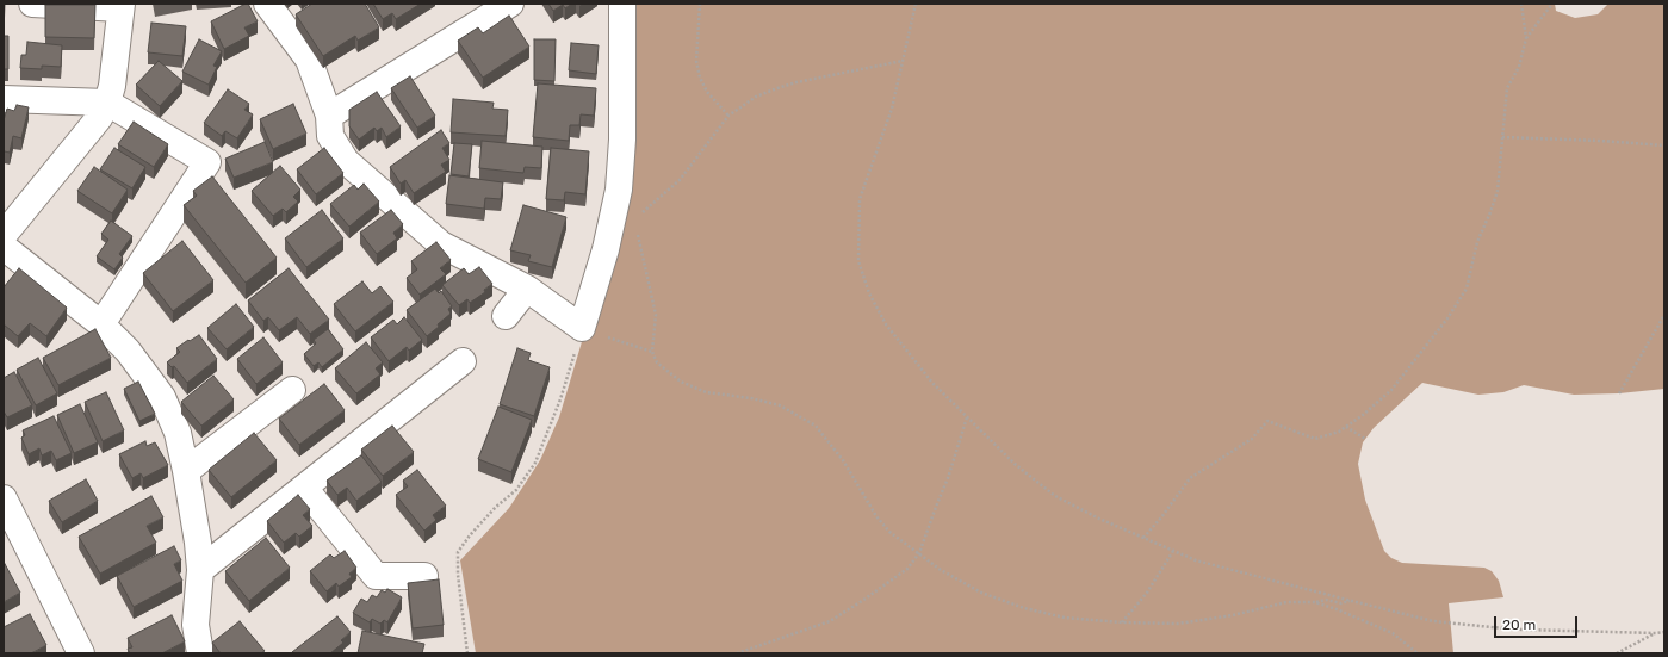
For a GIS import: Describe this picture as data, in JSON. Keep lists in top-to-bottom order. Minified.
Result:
{"scale_bar":"20 m"}
